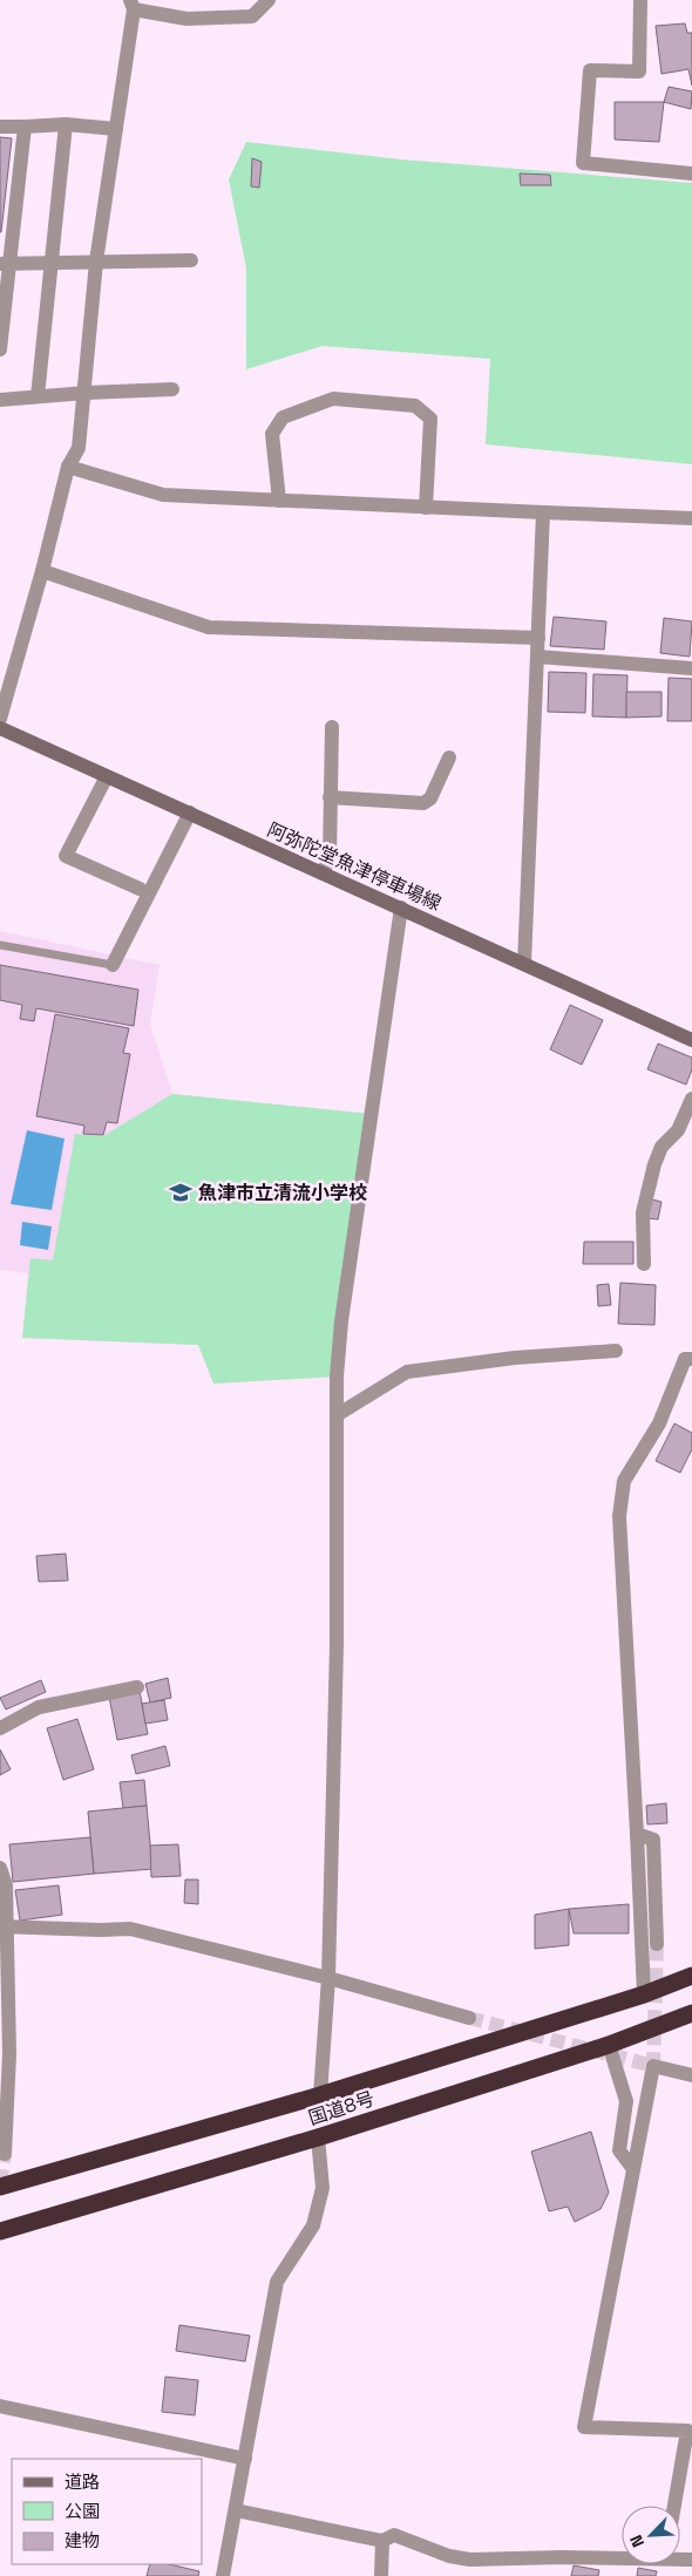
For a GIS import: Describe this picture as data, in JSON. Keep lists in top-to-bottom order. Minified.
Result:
{"streets":{"highway":["国道8号"],"main road":["阿弥陀堂魚津停車場線"]},"places":{"school or university":["魚津市立清流小学校"]},"legend":["道路","公園","建物"],"north":"bottom left"}
